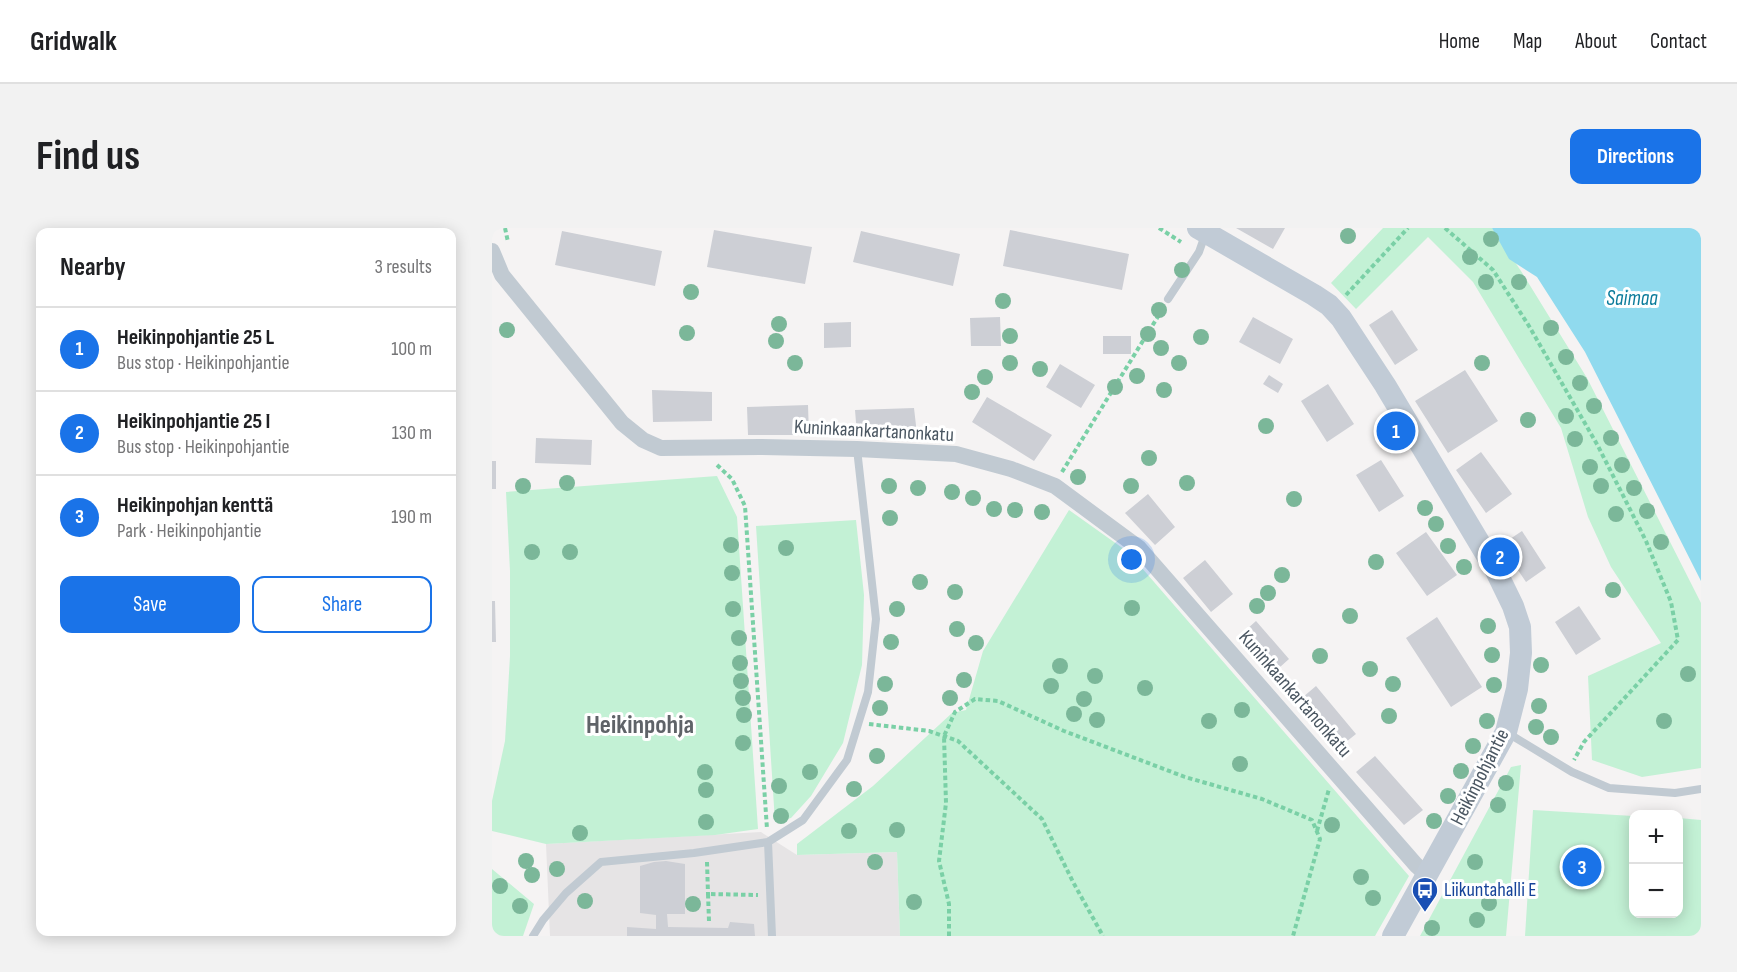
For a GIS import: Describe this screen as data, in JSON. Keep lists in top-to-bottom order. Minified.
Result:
{"streets":{"street":["Kuninkaankartanonkatu","Heikinpohjantie"]},"crossings":[["Kuninkaankartanonkatu","Heikinpohjantie"]],"districts":["Heikinpohja"],"water":["Saimaa"],"places":{"bus stop":["Liikuntahalli E"]},"page":{"header":"Gridwalk","nav":["Home","Map","About","Contact"],"buttons":["Directions",["Save","Share"]],"title":"Find us","heading":["Nearby","3 results"],"list":[{"mark":"1","name":"Heikinpohjantie 25 L","note":"Bus stop · Heikinpohjantie","value":"100 m"},{"mark":"2","name":"Heikinpohjantie 25 I","note":"Bus stop · Heikinpohjantie","value":"130 m"},{"mark":"3","name":"Heikinpohjan kenttä","note":"Park · Heikinpohjantie","value":"190 m"}],"pins":["1","2","3"],"map_buttons":["+","−"]}}
